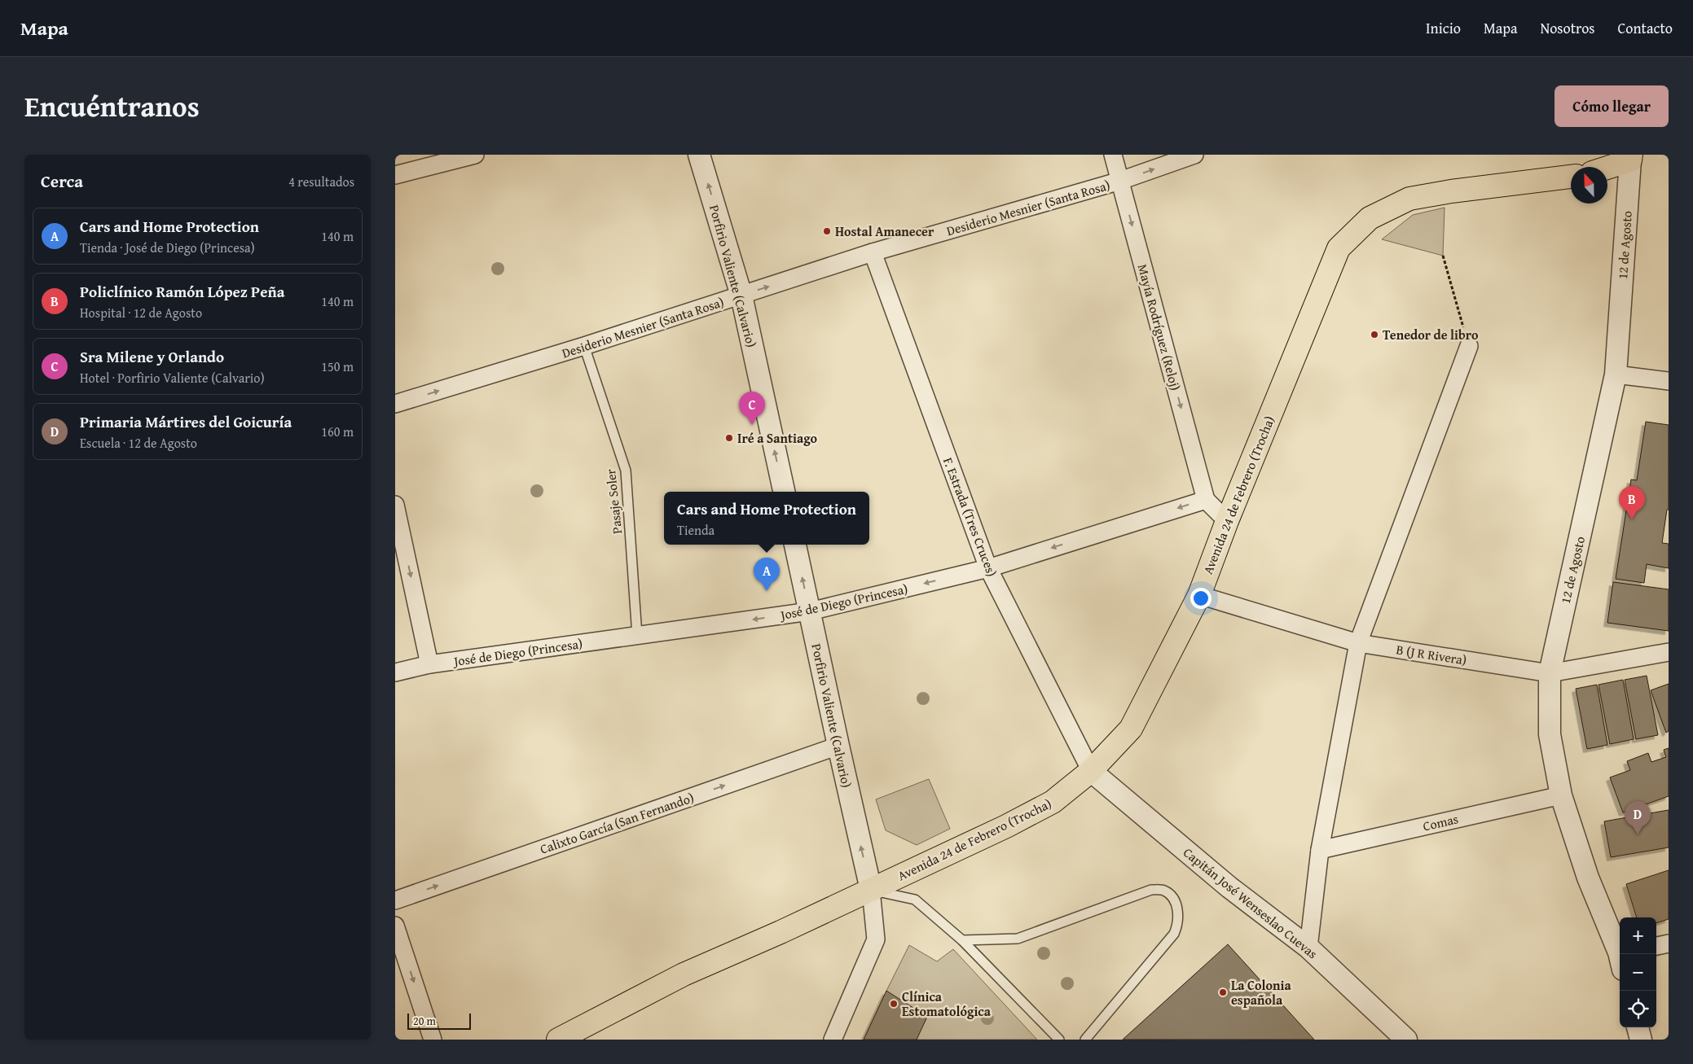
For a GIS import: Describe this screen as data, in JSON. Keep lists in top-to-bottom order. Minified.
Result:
{"streets":{"main road":["Avenida 24 de Febrero (Trocha)"],"street":["Desiderio Mesnier (Santa Rosa)","12 de Agosto","Porfirio Valiente (Calvario)","Mayía Rodríguez (Reloj)","F. Estrada (Tres Cruces)","José de Diego (Princesa)","B (J R Rivera)","Comas","Calixto García (San Fernando)","Capitán José Wenseslao Cuevas"],"lane":["Pasaje Soler"]},"crossings":[["Desiderio Mesnier (Santa Rosa)","Porfirio Valiente (Calvario)"],["Desiderio Mesnier (Santa Rosa)","Mayía Rodríguez (Reloj)"],["Desiderio Mesnier (Santa Rosa)","Pasaje Soler"],["Desiderio Mesnier (Santa Rosa)","F. Estrada (Tres Cruces)"],["12 de Agosto","B (J R Rivera)"],["12 de Agosto","Comas"],["Porfirio Valiente (Calvario)","Avenida 24 de Febrero (Trocha)"],["Porfirio Valiente (Calvario)","José de Diego (Princesa)"],["Porfirio Valiente (Calvario)","Calixto García (San Fernando)"],["Mayía Rodríguez (Reloj)","José de Diego (Princesa)"],["Avenida 24 de Febrero (Trocha)","F. Estrada (Tres Cruces)"],["Avenida 24 de Febrero (Trocha)","B (J R Rivera)"],["Avenida 24 de Febrero (Trocha)","Capitán José Wenseslao Cuevas"],["Pasaje Soler","José de Diego (Princesa)"],["F. Estrada (Tres Cruces)","José de Diego (Princesa)"],["F. Estrada (Tres Cruces)","Capitán José Wenseslao Cuevas"]],"one_way":["Desiderio Mesnier (Santa Rosa)","Porfirio Valiente (Calvario)","Mayía Rodríguez (Reloj)","José de Diego (Princesa)","Calixto García (San Fernando)"],"places":["Hostal Amanecer","Tenedor de libro","Iré a Santiago","La Colonia española","Clínica Estomatológica"],"scale_bar":"20 m","north":"top","page":{"header":"Mapa","nav":["Inicio","Mapa","Nosotros","Contacto"],"title":"Encuéntranos","buttons":"Cómo llegar","heading":["Cerca","4 resultados"],"list":[{"mark":"A","name":"Cars and Home Protection","note":"Tienda · José de Diego (Princesa)","value":"140 m"},{"mark":"B","name":"Policlínico Ramón López Peña","note":"Hospital · 12 de Agosto","value":"140 m"},{"mark":"C","name":"Sra Milene y Orlando","note":"Hotel · Porfirio Valiente (Calvario)","value":"150 m"},{"mark":"D","name":"Primaria Mártires del Goicuría","note":"Escuela · 12 de Agosto","value":"160 m"}],"pins":["C","B","A","D"],"popup":["Cars and Home Protection","Tienda"],"map_buttons":["+","−"],"scale":"20 m"}}
